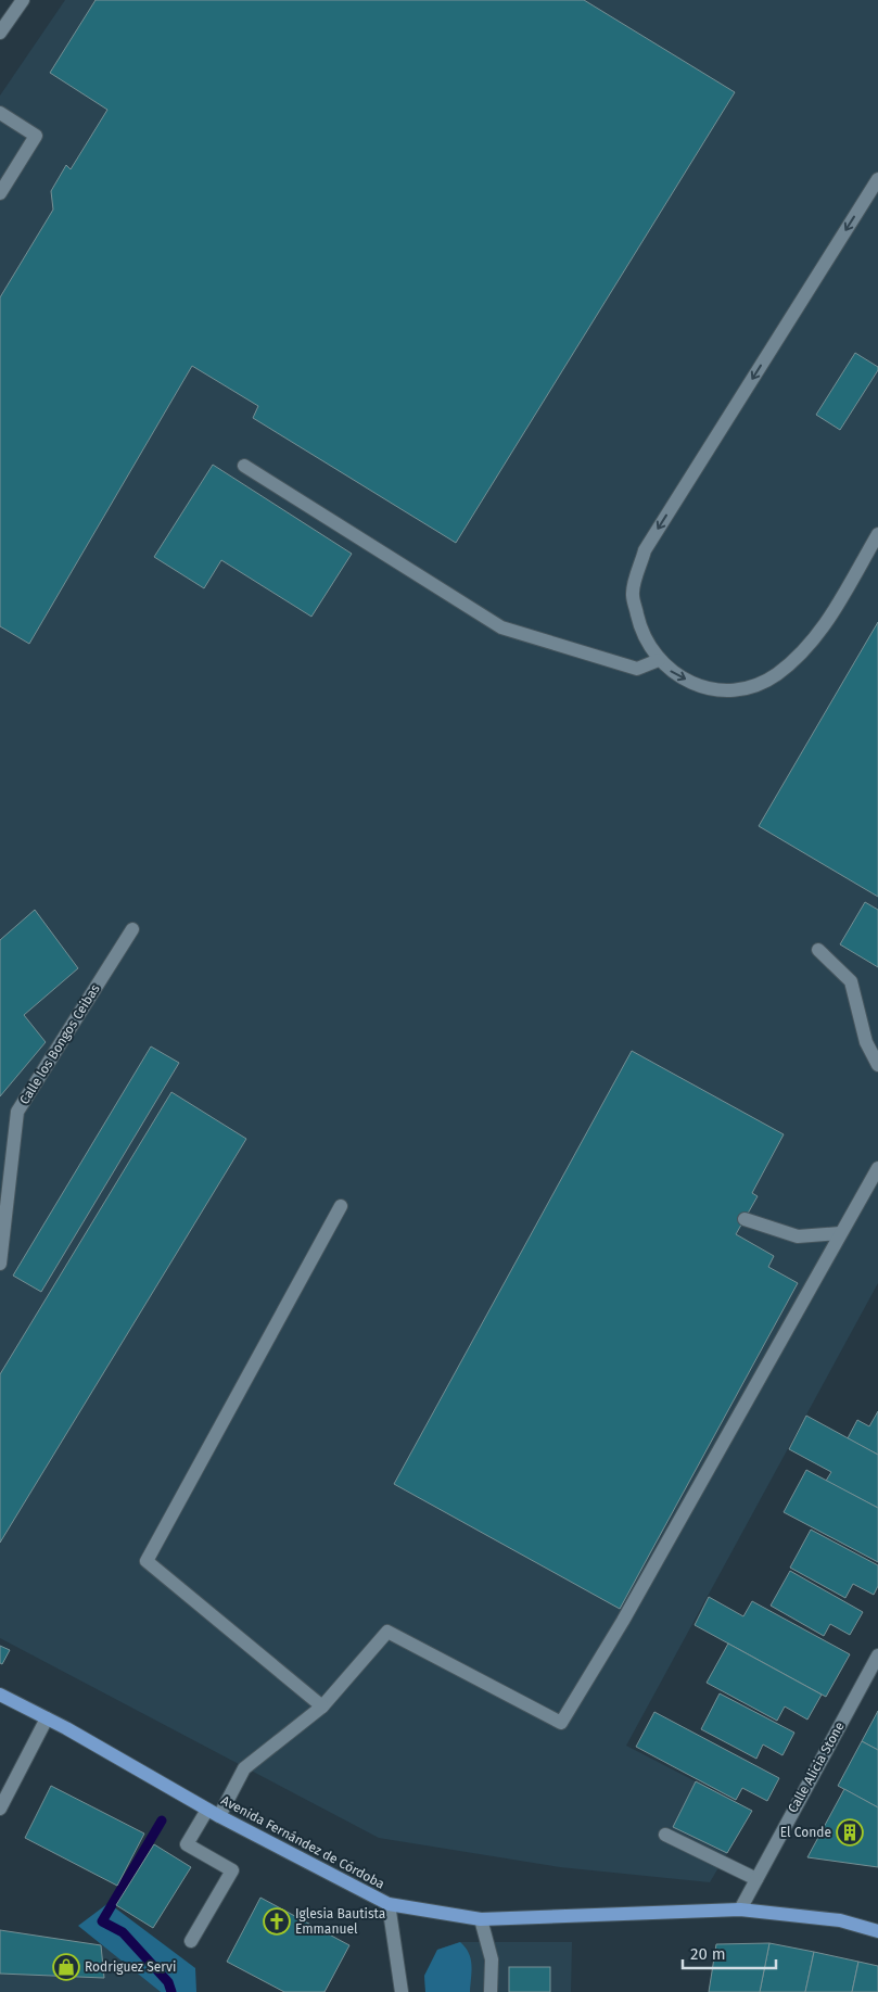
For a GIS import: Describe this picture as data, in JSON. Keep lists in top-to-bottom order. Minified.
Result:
{"streets":{"main road":["Avenida Fernández de Córdoba"],"street":["Calle los Bongos Ceibas","Calle Alicia Stone"]},"crossings":[["Calle Alicia Stone","Avenida Fernández de Córdoba"]],"places":{"building":["El Conde"],"church":["Iglesia Bautista Emmanuel"],"shop":["Rodriguez Servi"]},"scale_bar":"20 m"}
